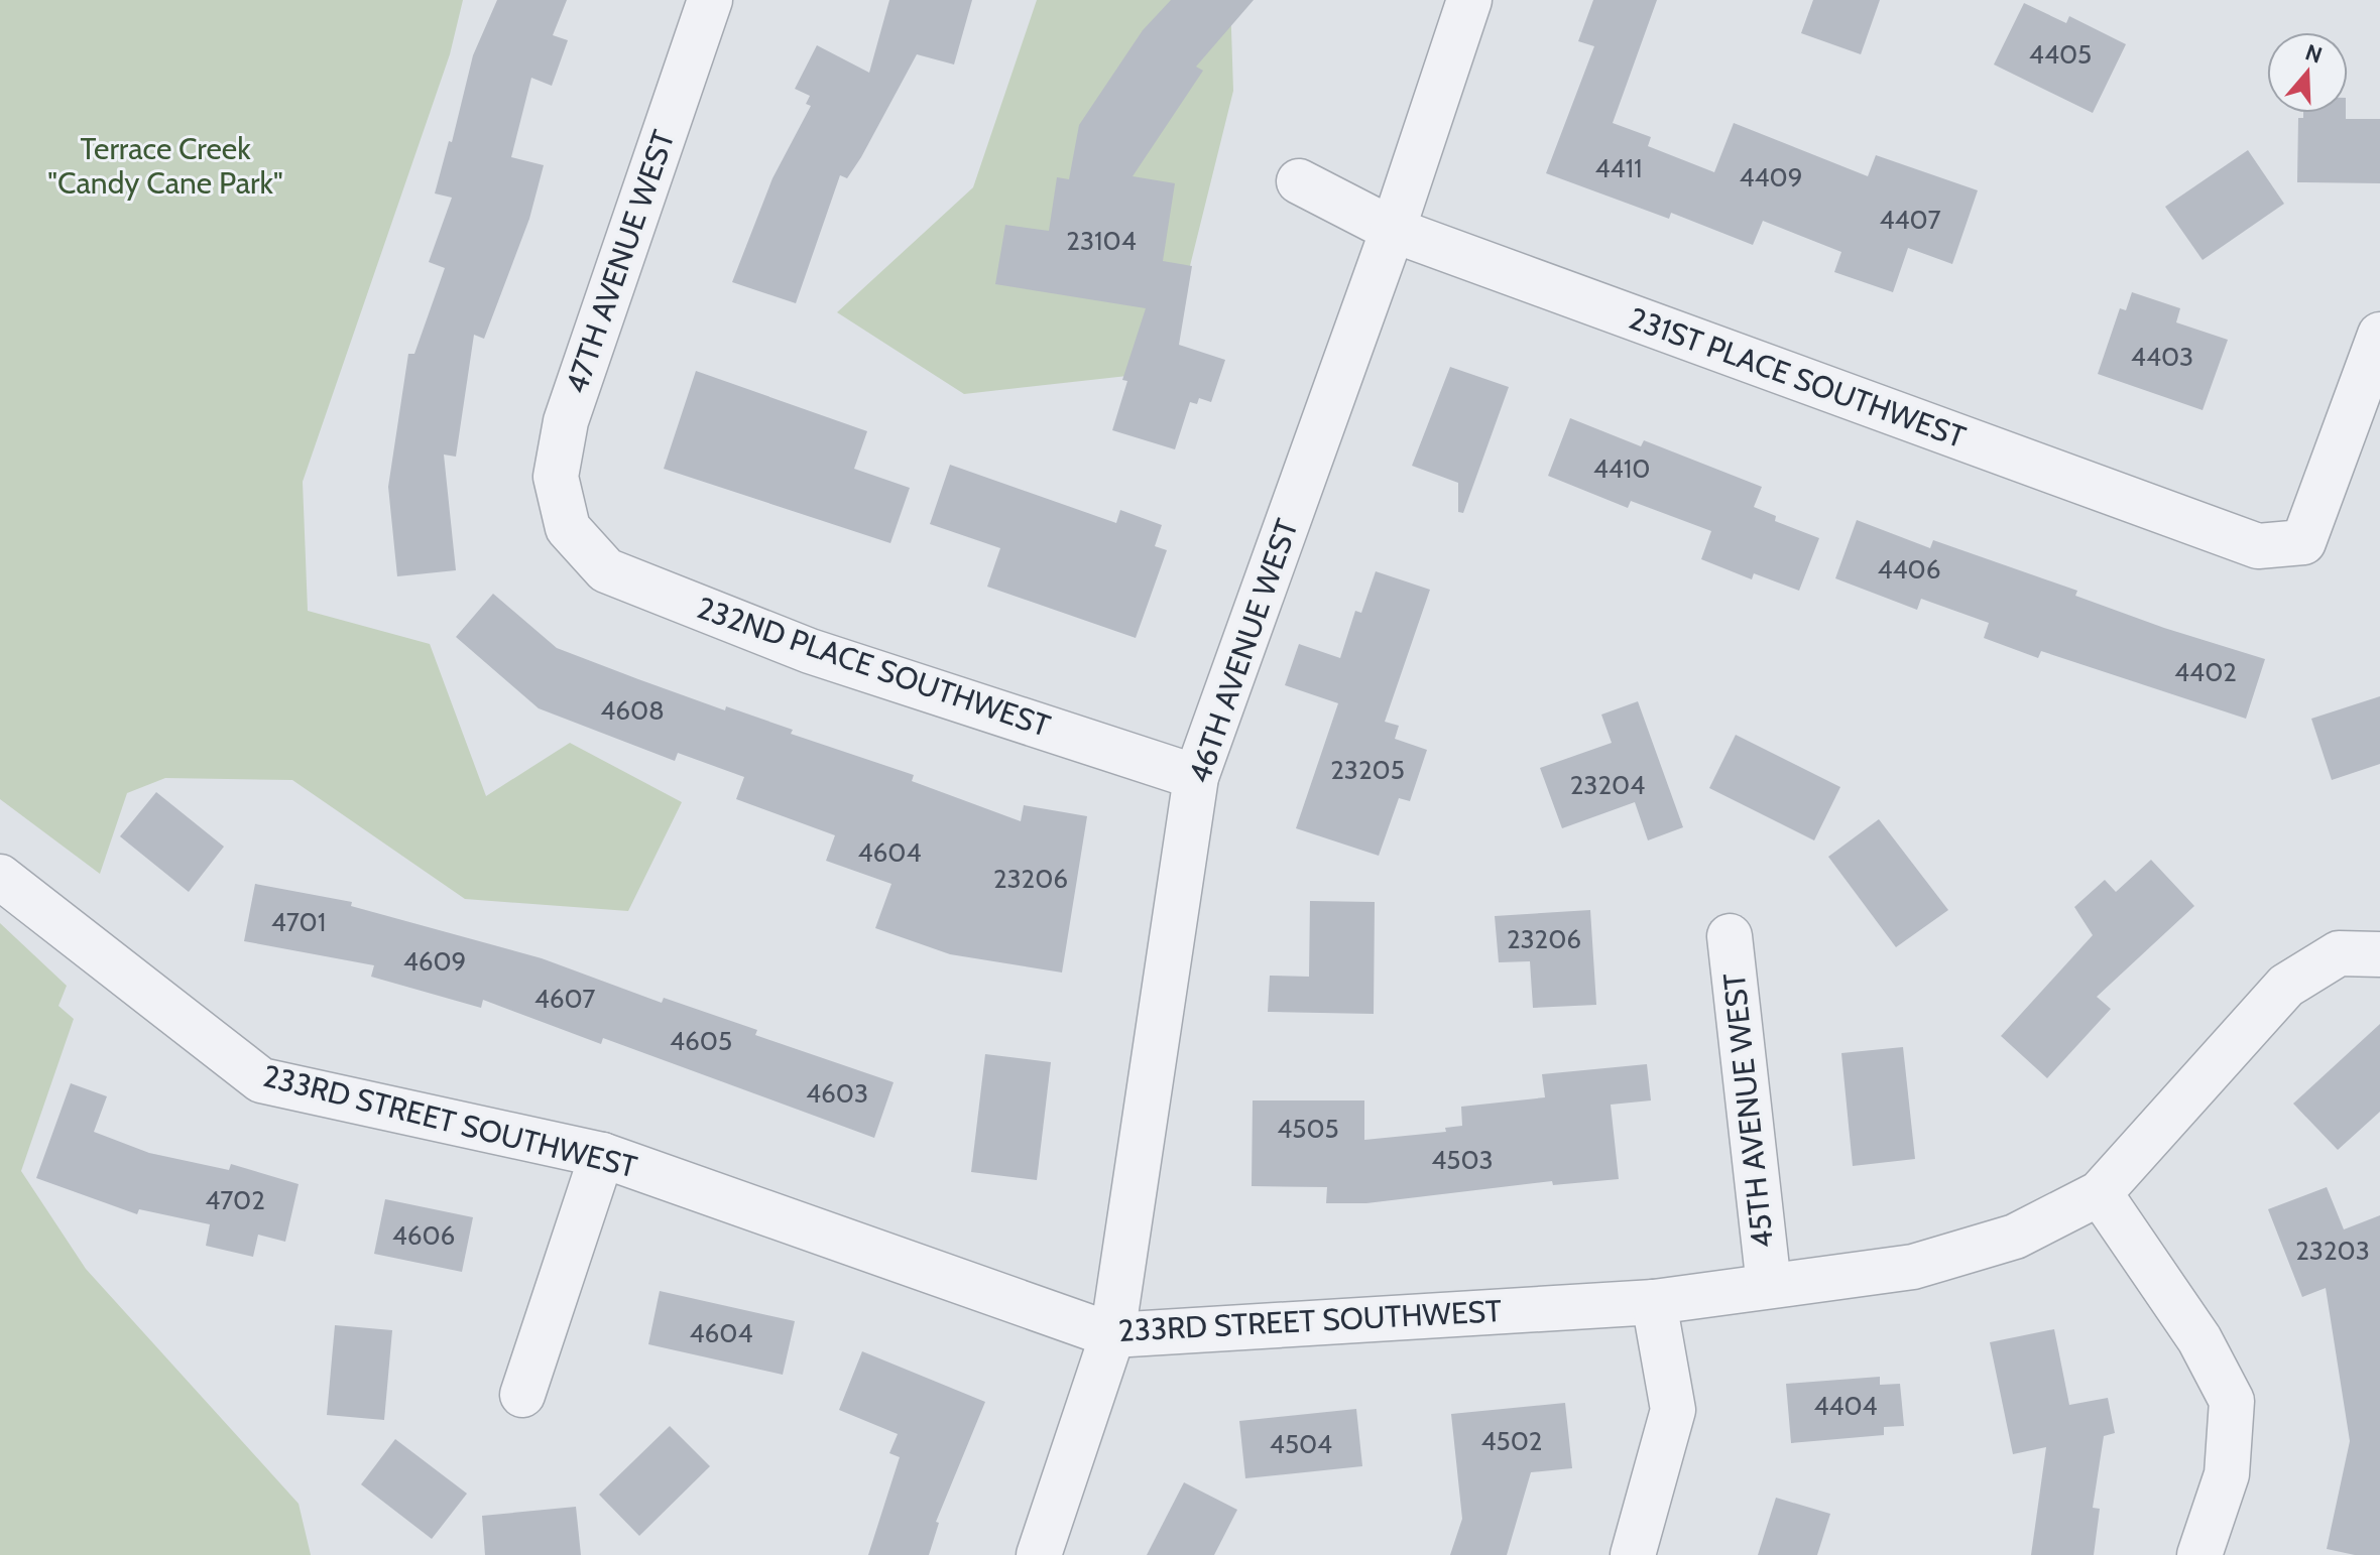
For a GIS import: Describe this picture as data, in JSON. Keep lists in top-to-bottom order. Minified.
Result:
{"streets":{"street":["47TH AVENUE WEST","231ST PLACE SOUTHWEST","46TH AVENUE WEST","232ND PLACE SOUTHWEST","45TH AVENUE WEST","233RD STREET SOUTHWEST"]},"crossings":[["47TH AVENUE WEST","232ND PLACE SOUTHWEST"],["231ST PLACE SOUTHWEST","46TH AVENUE WEST"],["46TH AVENUE WEST","232ND PLACE SOUTHWEST"],["46TH AVENUE WEST","233RD STREET SOUTHWEST"],["45TH AVENUE WEST","233RD STREET SOUTHWEST"]],"parks":["Terrace Creek \"Candy Cane Park\""],"house_numbers":["4405","4411","4409","4407","23104","4403","4410","4406","4402","4608","23205","23204","4604","23206","4701","23206","4609","4607","4605","4603","4505","4503","4702","4606","23203","4604","4404","4502","4504"],"north":"top"}
